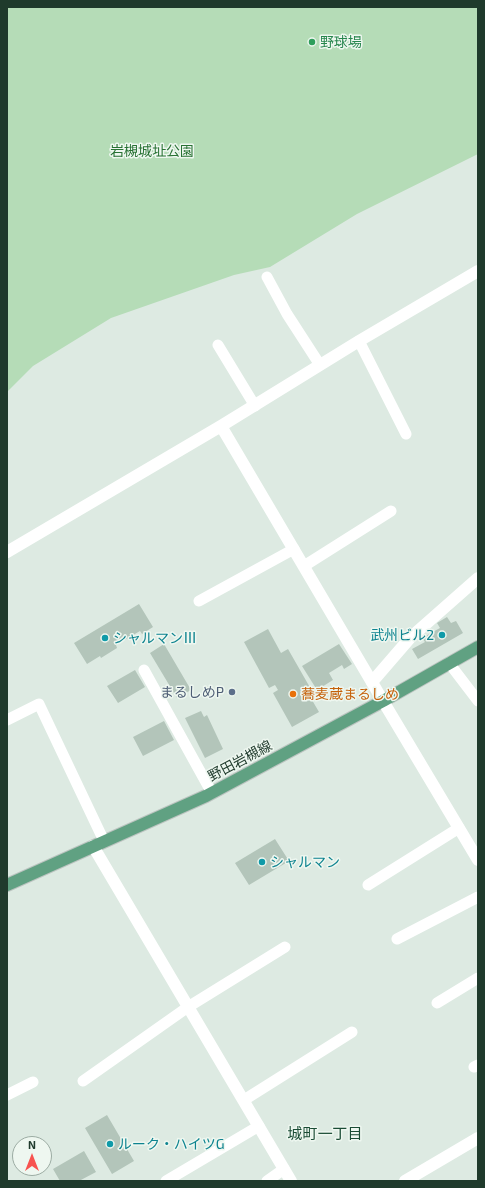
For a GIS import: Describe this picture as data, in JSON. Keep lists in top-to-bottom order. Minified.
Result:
{"streets":{"main road":["野田岩槻線"]},"districts":["城町一丁目"],"parks":["岩槻城址公園"],"places":["野球場","武州ビル2","シャルマンⅢ","まるしめP","蕎麦蔵まるしめ","シャルマン","ルーク・ハイツG"],"north":"top"}
